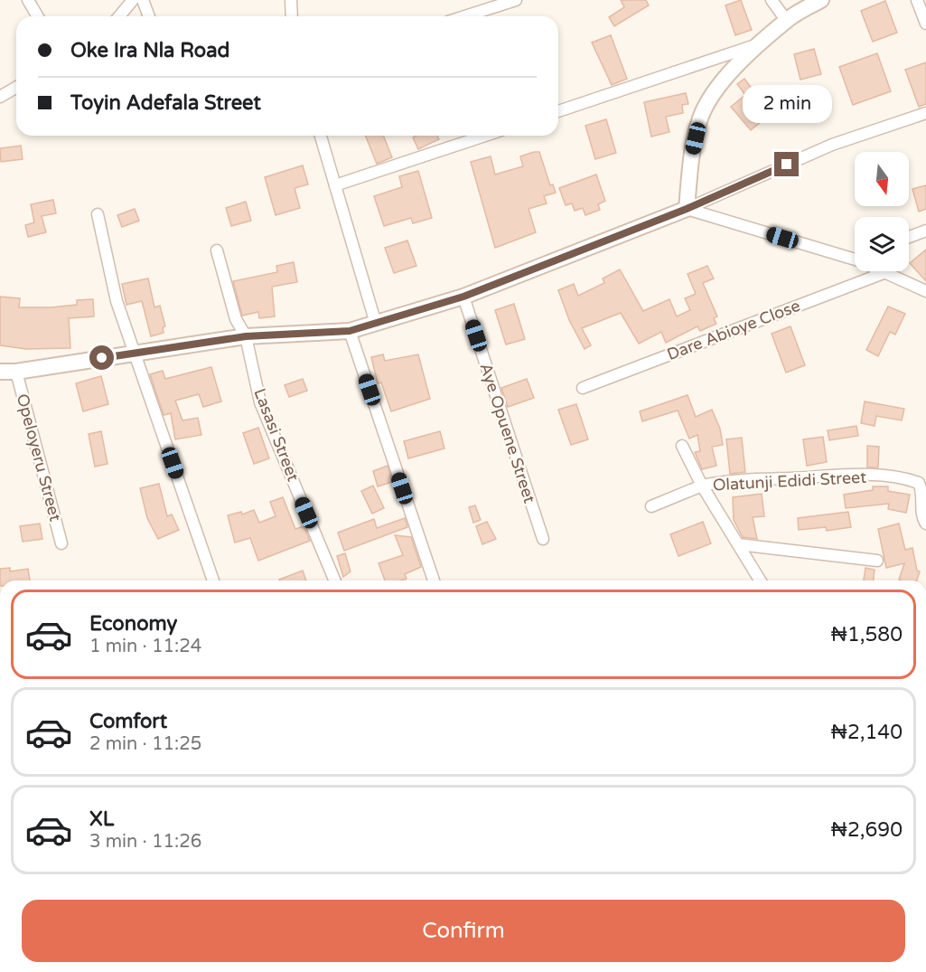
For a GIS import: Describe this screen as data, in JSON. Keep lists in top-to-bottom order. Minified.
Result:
{"streets":{"street":["Dare Abioye Close","Aye Opuene Street","Lasasi Street","Opeloyeru Street","Olatunji Edidi Street"]},"north":"bottom","page":{"banner":["Oke Ira Nla Road","Toyin Adefala Street"],"bubble":"2 min","list":[{"name":"Economy","note":"1 min · 11:24","value":"₦1,580"},{"name":"Comfort","note":"2 min · 11:25","value":"₦2,140"},{"name":"XL","note":"3 min · 11:26","value":"₦2,690"}],"buttons":"Confirm"}}
